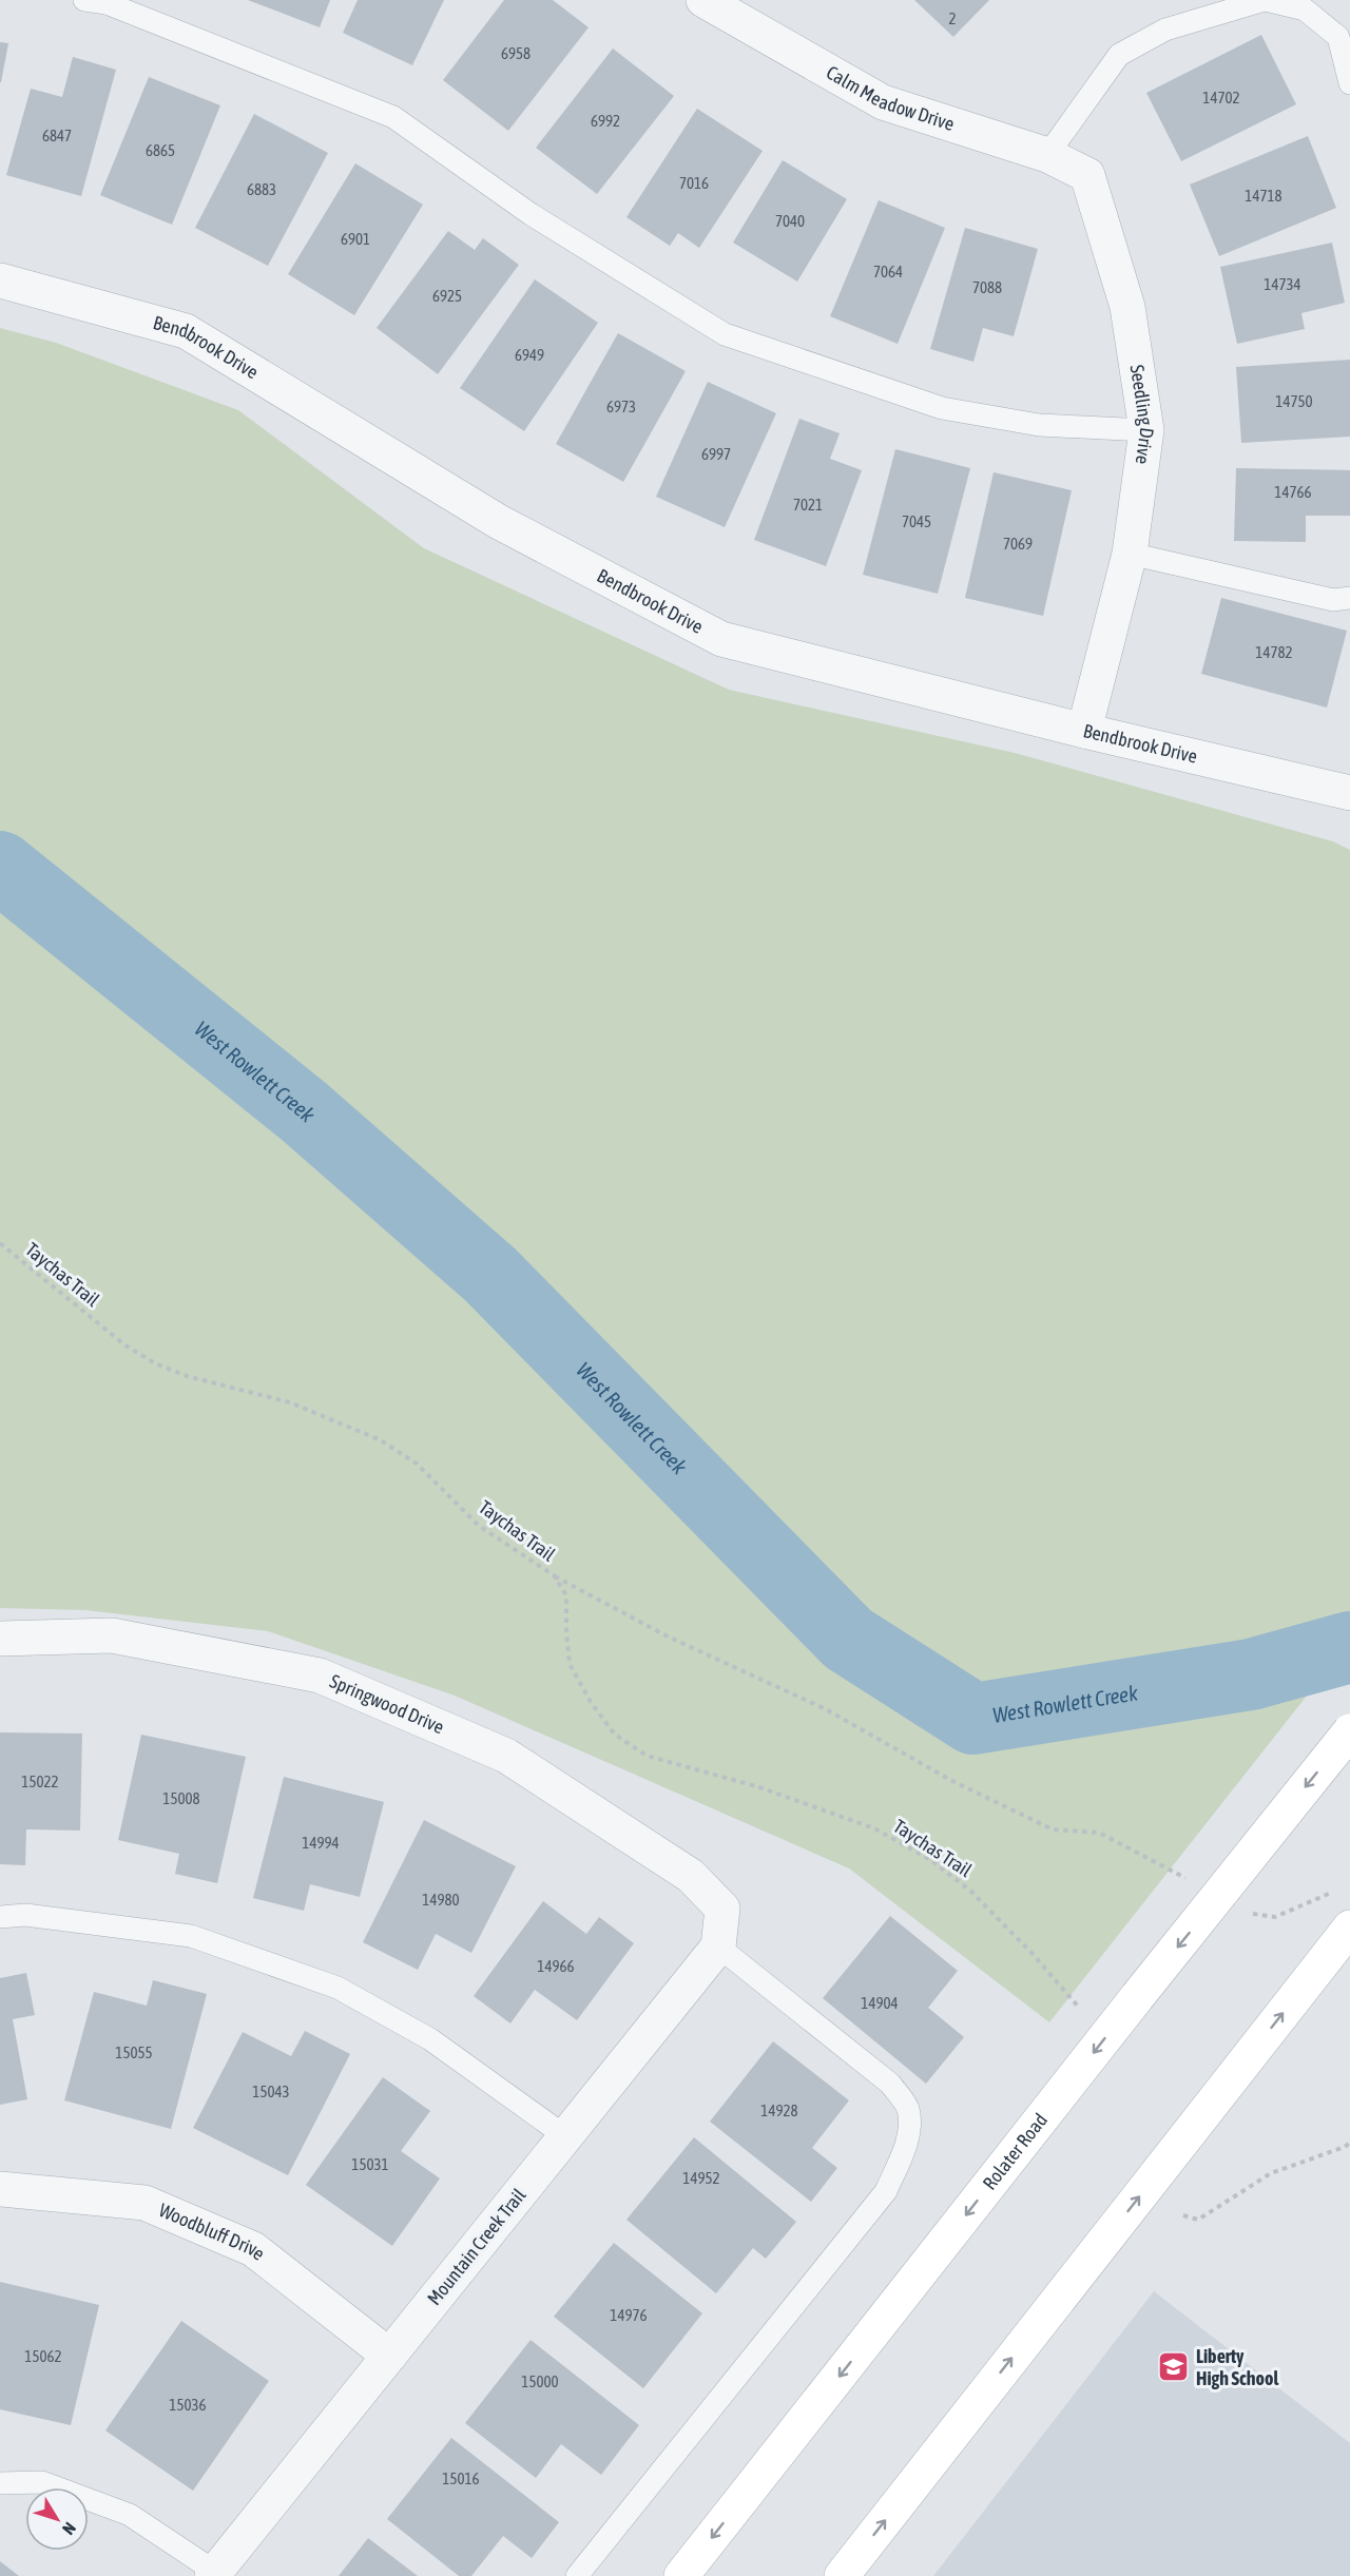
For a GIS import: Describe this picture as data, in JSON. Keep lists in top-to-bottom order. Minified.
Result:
{"streets":{"main road":["Rolater Road"],"street":["Calm Meadow Drive","Bendbrook Drive","Seedling Drive","Springwood Drive","Woodbluff Drive","Mountain Creek Trail"],"path":["Taychas Trail"]},"crossings":[["Calm Meadow Drive","Seedling Drive"],["Bendbrook Drive","Seedling Drive"],["Springwood Drive","Mountain Creek Trail"],["Woodbluff Drive","Mountain Creek Trail"]],"water":["West Rowlett Creek"],"places":{"school or university":["Liberty High School"]},"house_numbers":["2","6958","14702","6992","6847","6865","7016","6883","14718","7040","6901","7064","14734","7088","6925","6949","14750","6973","6997","14766","7021","7045","7069","14782","15022","15008","14994","14980","14966","14904","15055","15043","14928","15031","14952","14976","15062","15000","15036","15016"],"north":"bottom right"}
